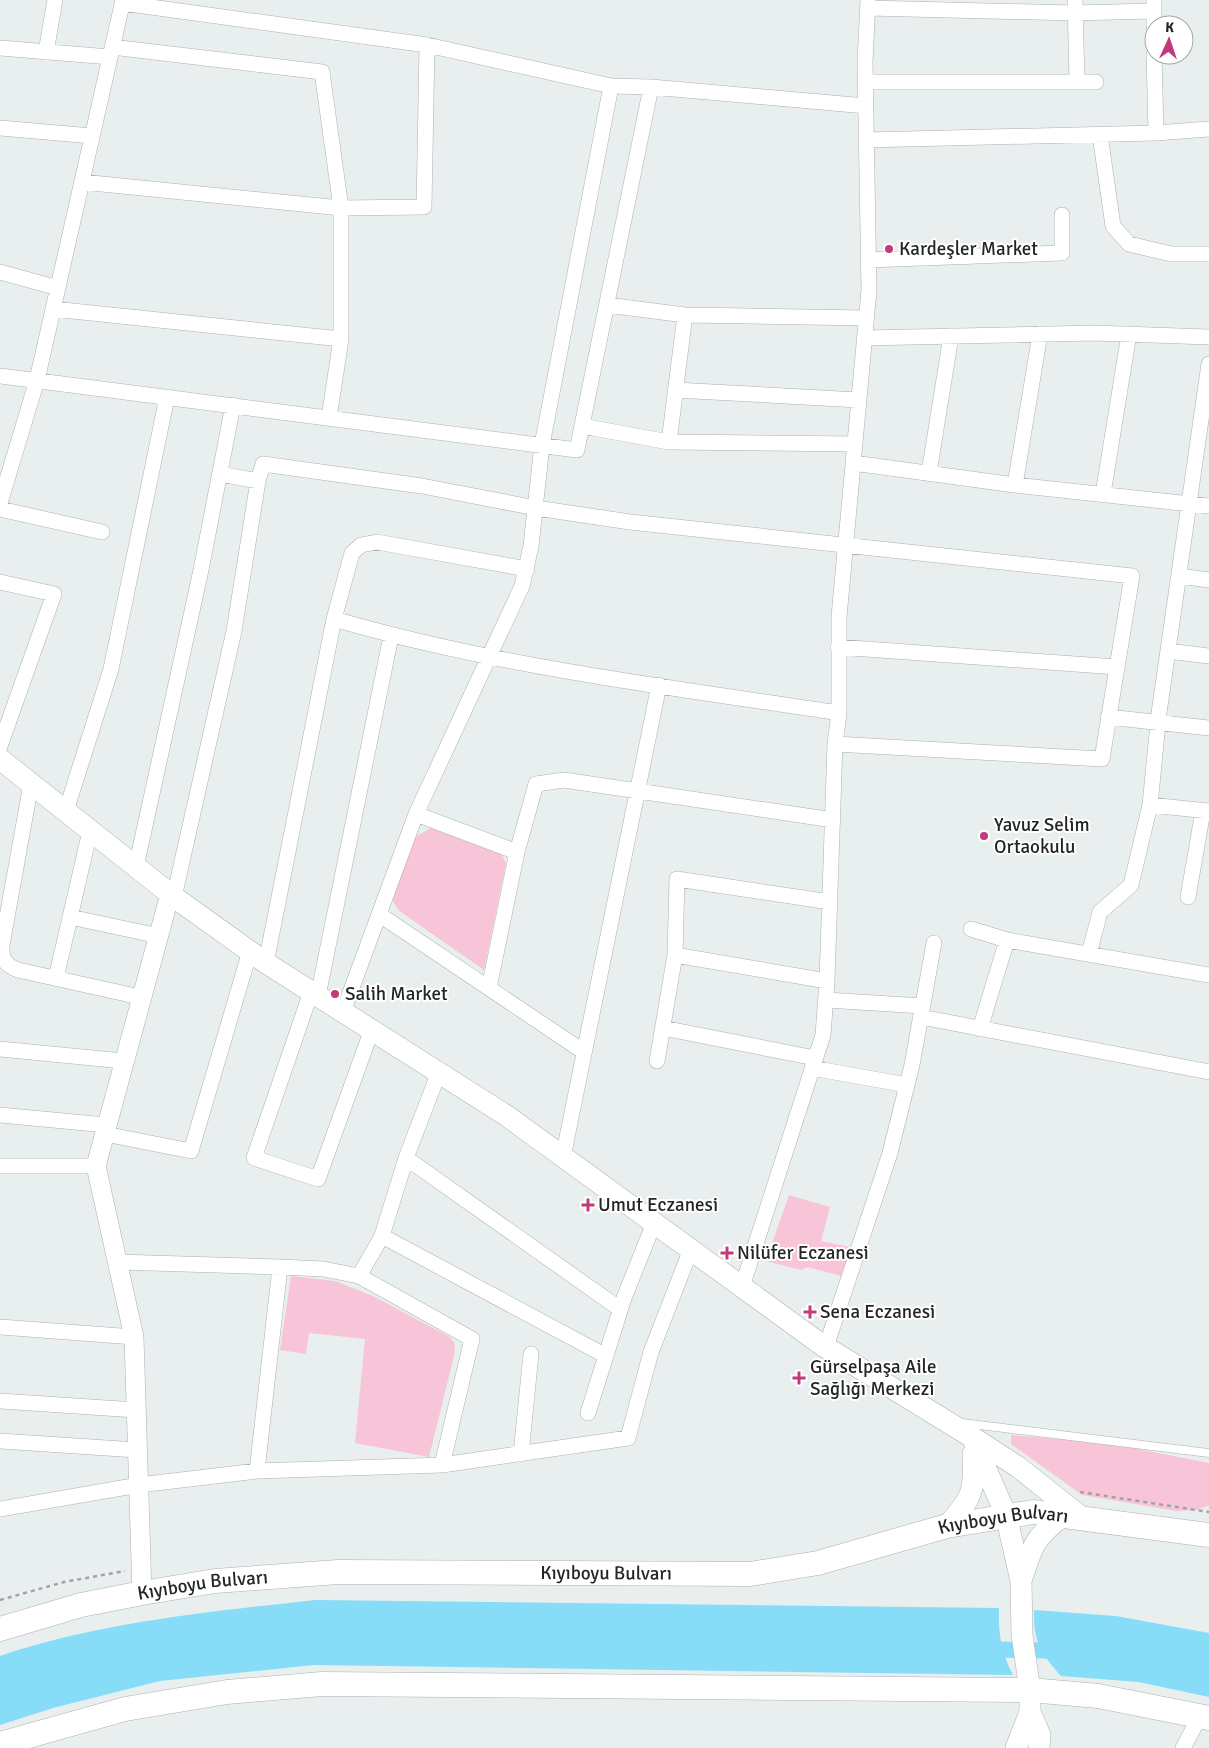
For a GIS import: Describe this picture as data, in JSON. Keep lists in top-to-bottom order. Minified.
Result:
{"streets":{"main road":["Kıyıboyu Bulvarı"]},"places":{"other":["Kardeşler Market","Yavuz Selim Ortaokulu","Salih Market"],"health":["Umut Eczanesi","Nilüfer Eczanesi","Sena Eczanesi","Gürselpaşa Aile Sağlığı Merkezi"]},"north":"top"}
